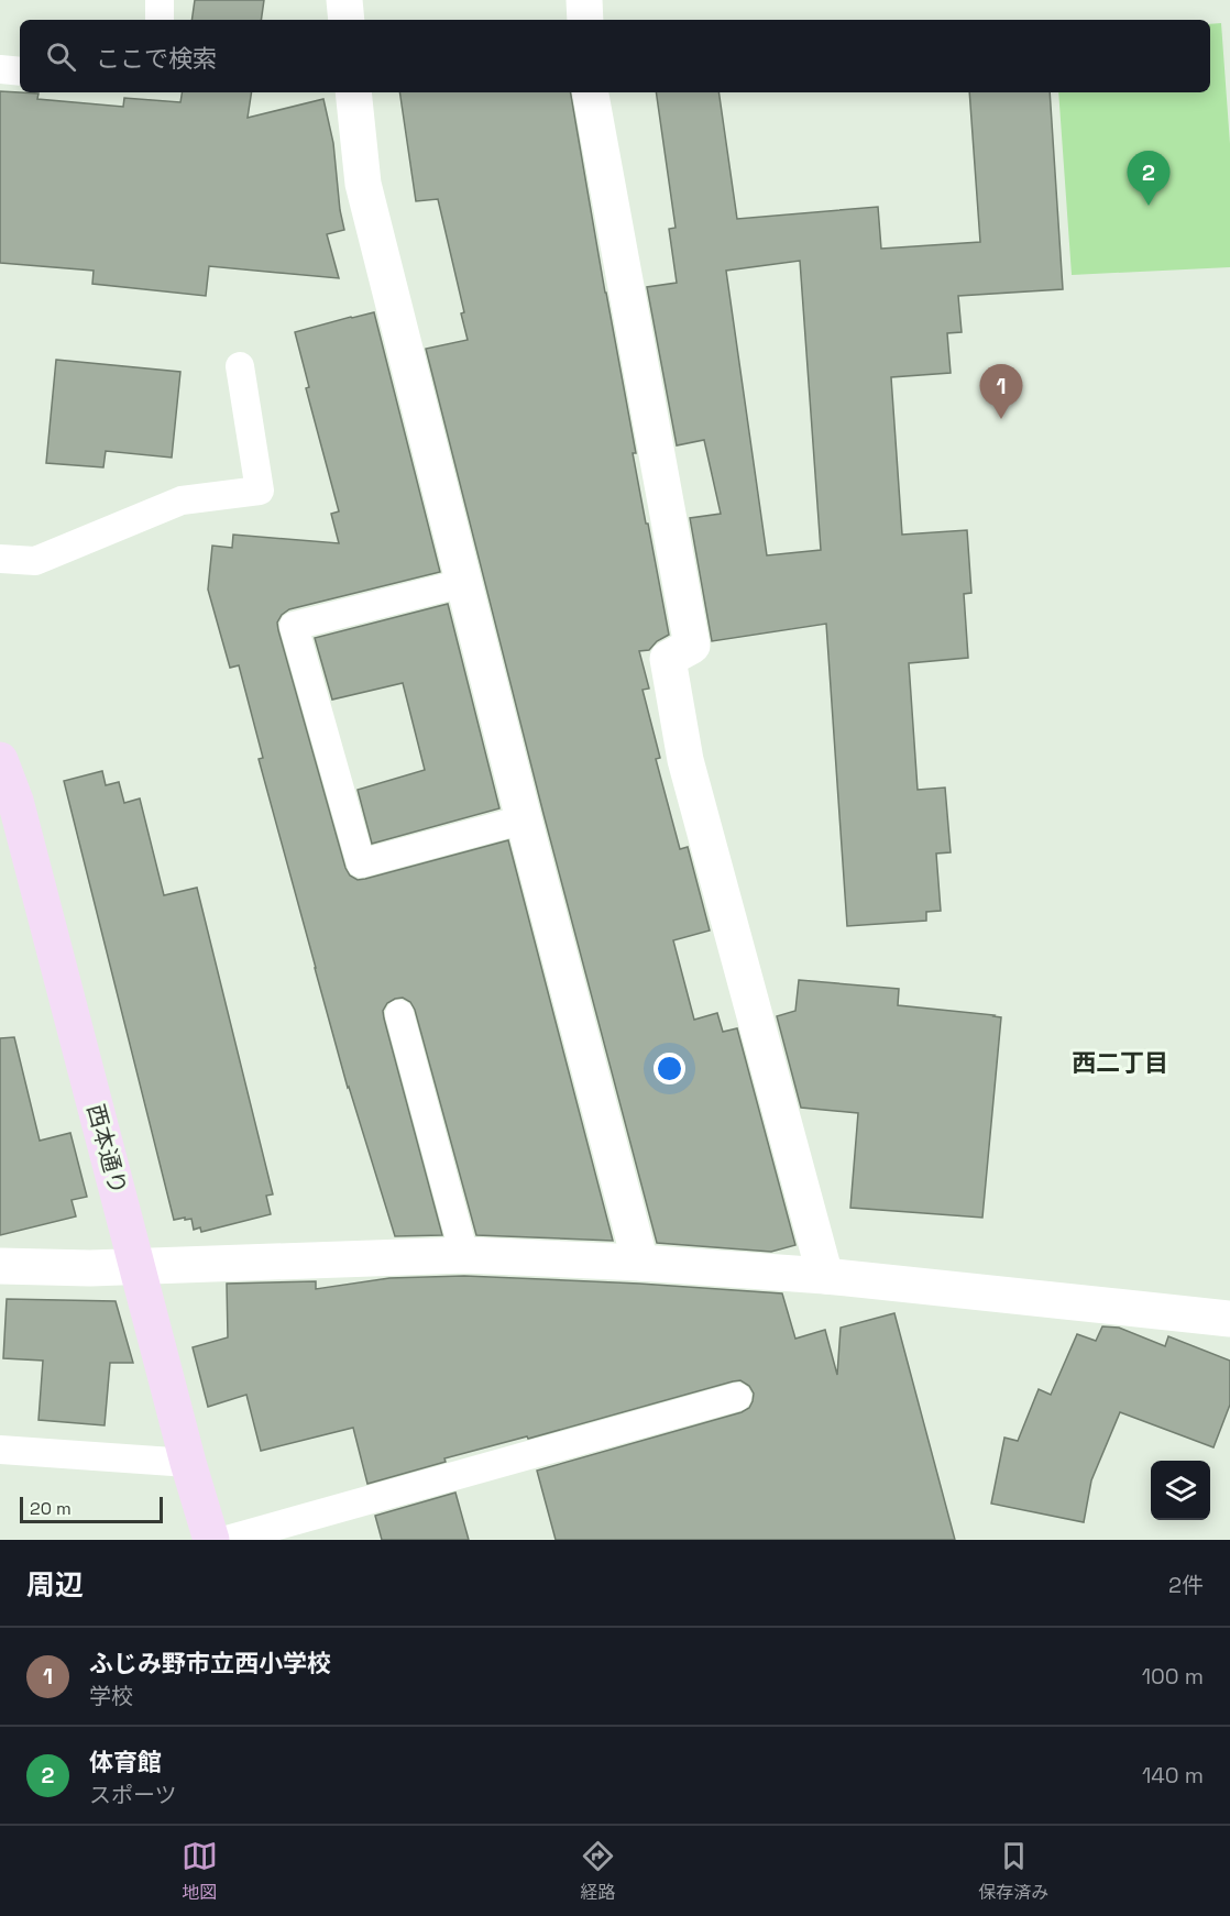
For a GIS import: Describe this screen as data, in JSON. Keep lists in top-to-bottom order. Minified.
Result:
{"streets":{"street":["西本通り"]},"districts":["西二丁目"],"scale_bar":"20 m","page":{"search":"ここで検索","pins":["2","1"],"scale":"20 m","heading":["周辺","2件"],"list":[{"mark":"1","name":"ふじみ野市立西小学校","note":"学校","value":"100 m"},{"mark":"2","name":"体育館","note":"スポーツ","value":"140 m"}],"nav":["地図","経路","保存済み"]}}
